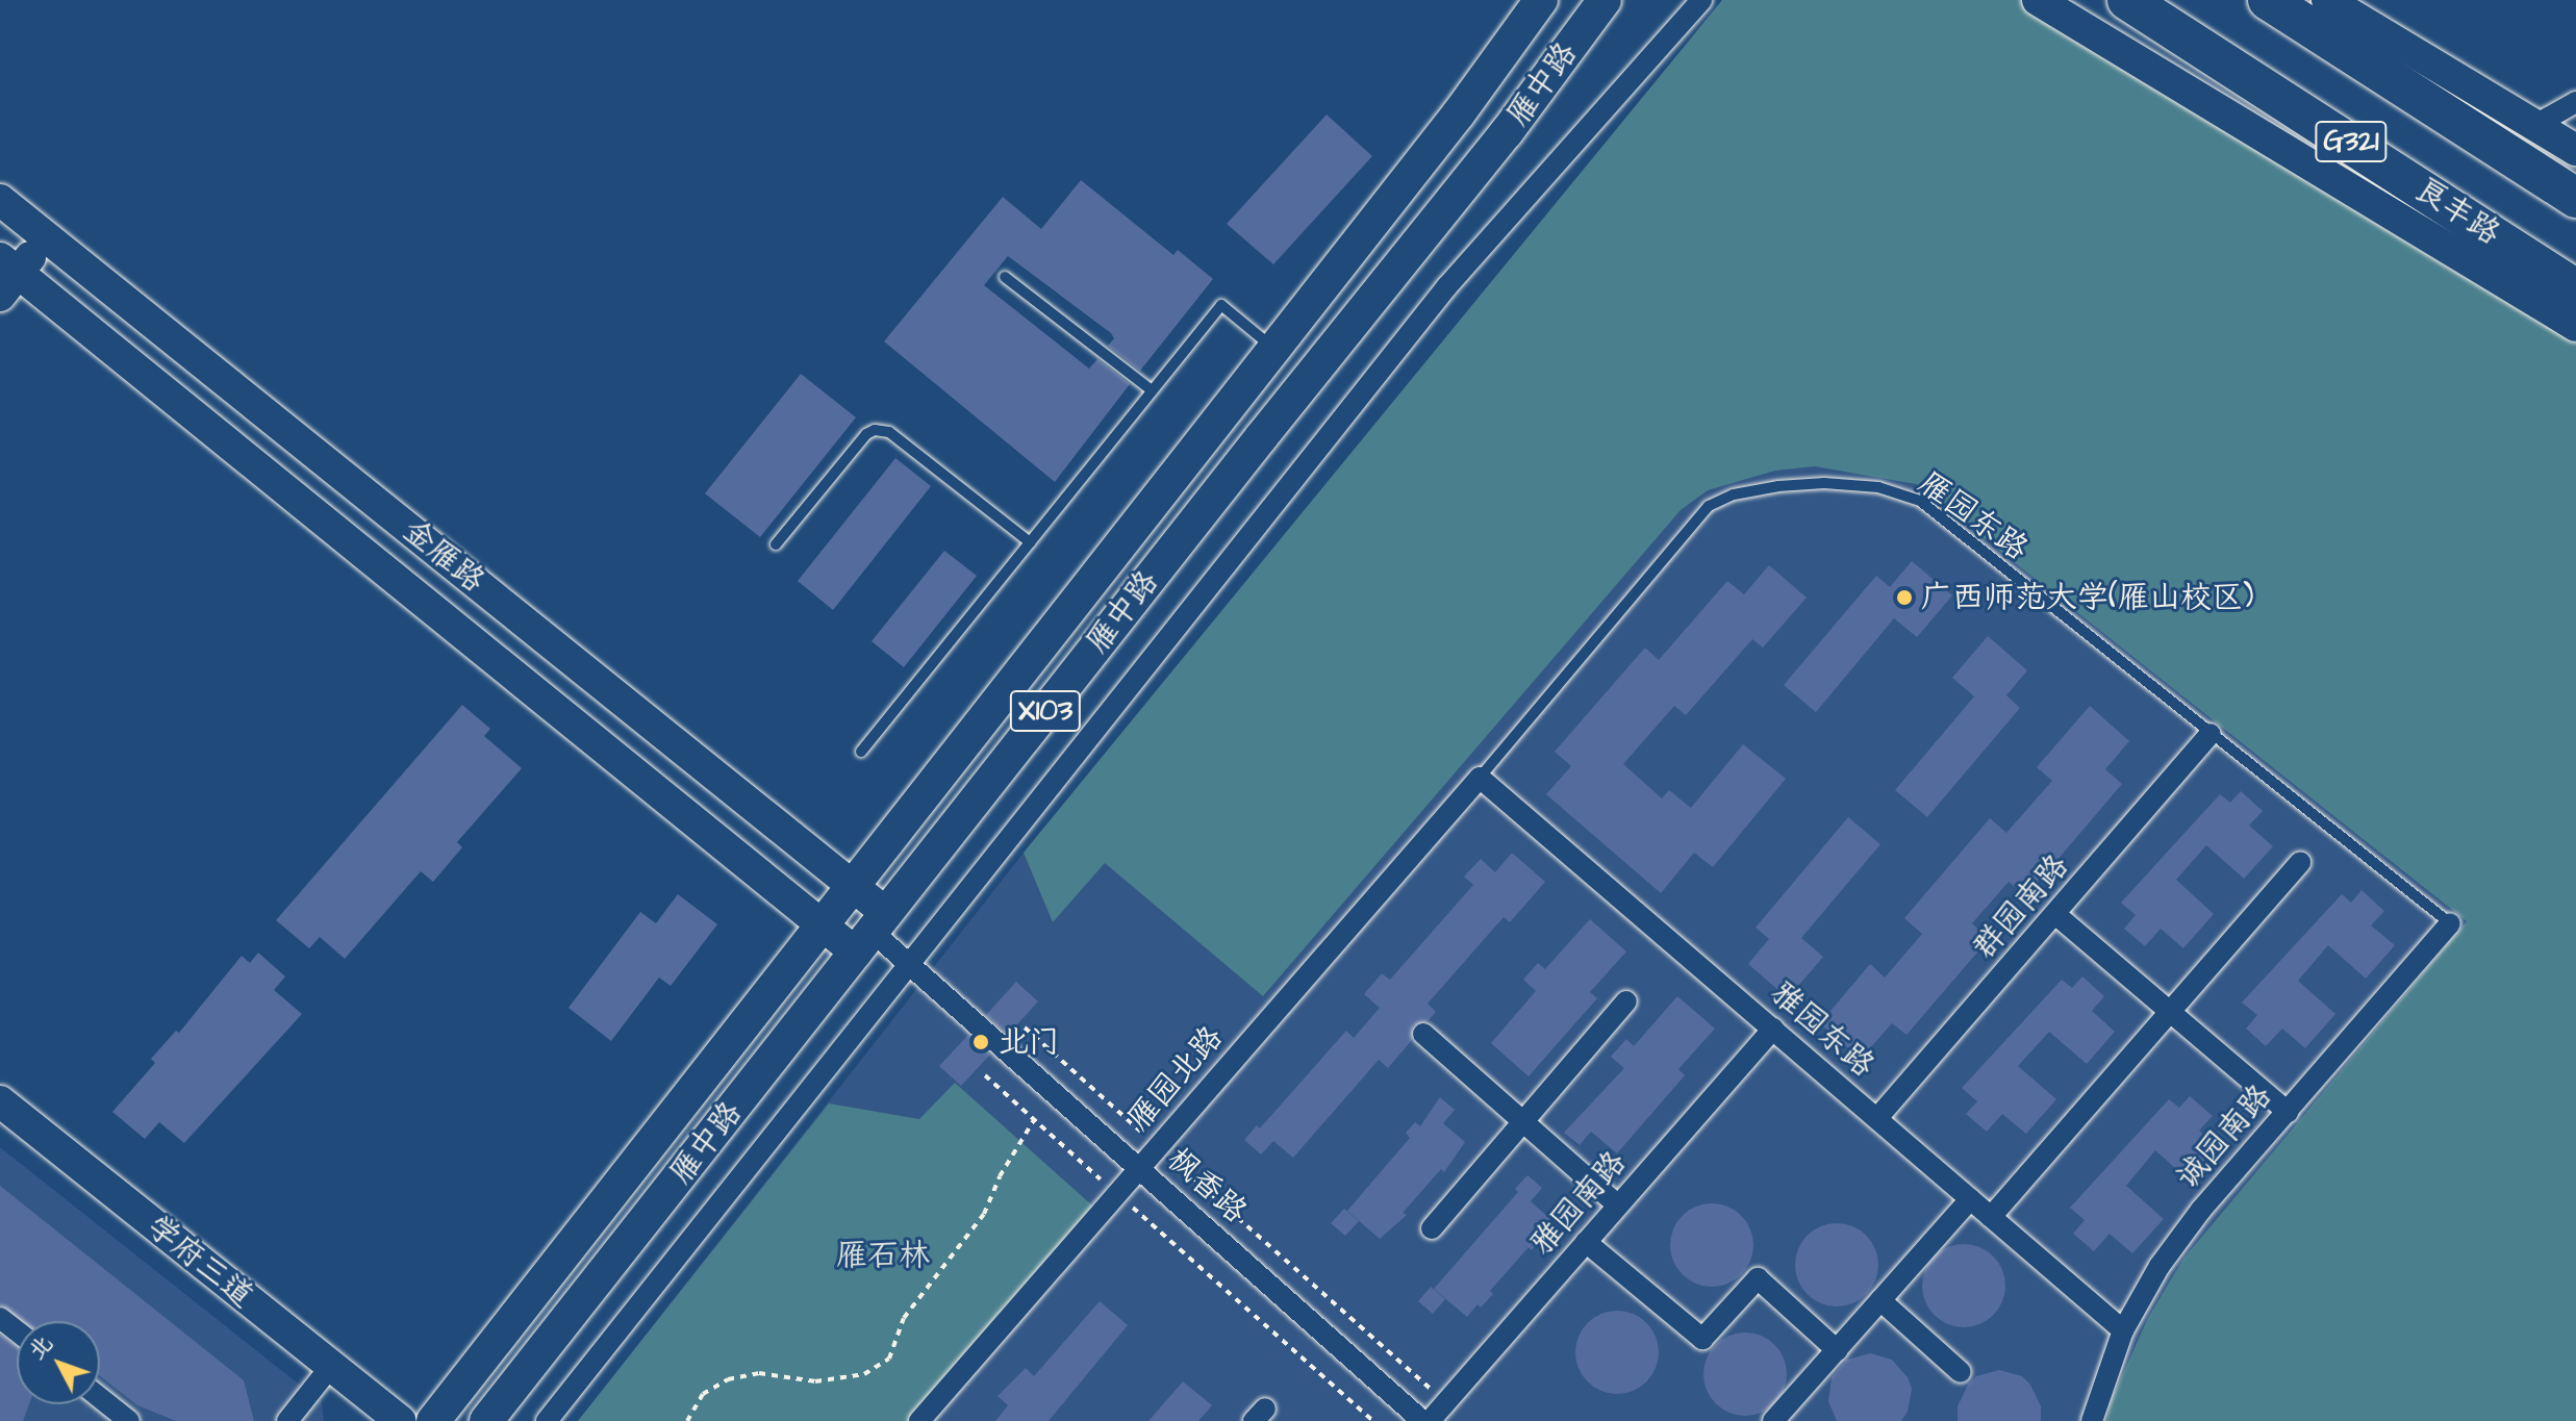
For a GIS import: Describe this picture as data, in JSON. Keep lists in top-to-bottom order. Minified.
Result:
{"streets":{"highway":["G321","良丰路"],"main road":["雁中路","X103"],"street":["金雁路","群园南路","雅园东路","雁园北路","诚园南路","枫香路","雅园南路","学府三道"],"lane":["雁园东路"]},"crossings":[["雁中路","金雁路"],["雁中路","枫香路"],["雁园东路","群园南路"],["雁园东路","雅园东路"],["雁园东路","雁园北路"],["雁园东路","诚园南路"],["金雁路","枫香路"],["群园南路","雅园东路"],["雅园东路","雁园北路"],["雅园东路","诚园南路"],["雅园东路","雅园南路"],["雁园北路","枫香路"]],"parks":["雁石林"],"places":["广西师范大学(雁山校区)","北门"],"north":"top left"}
